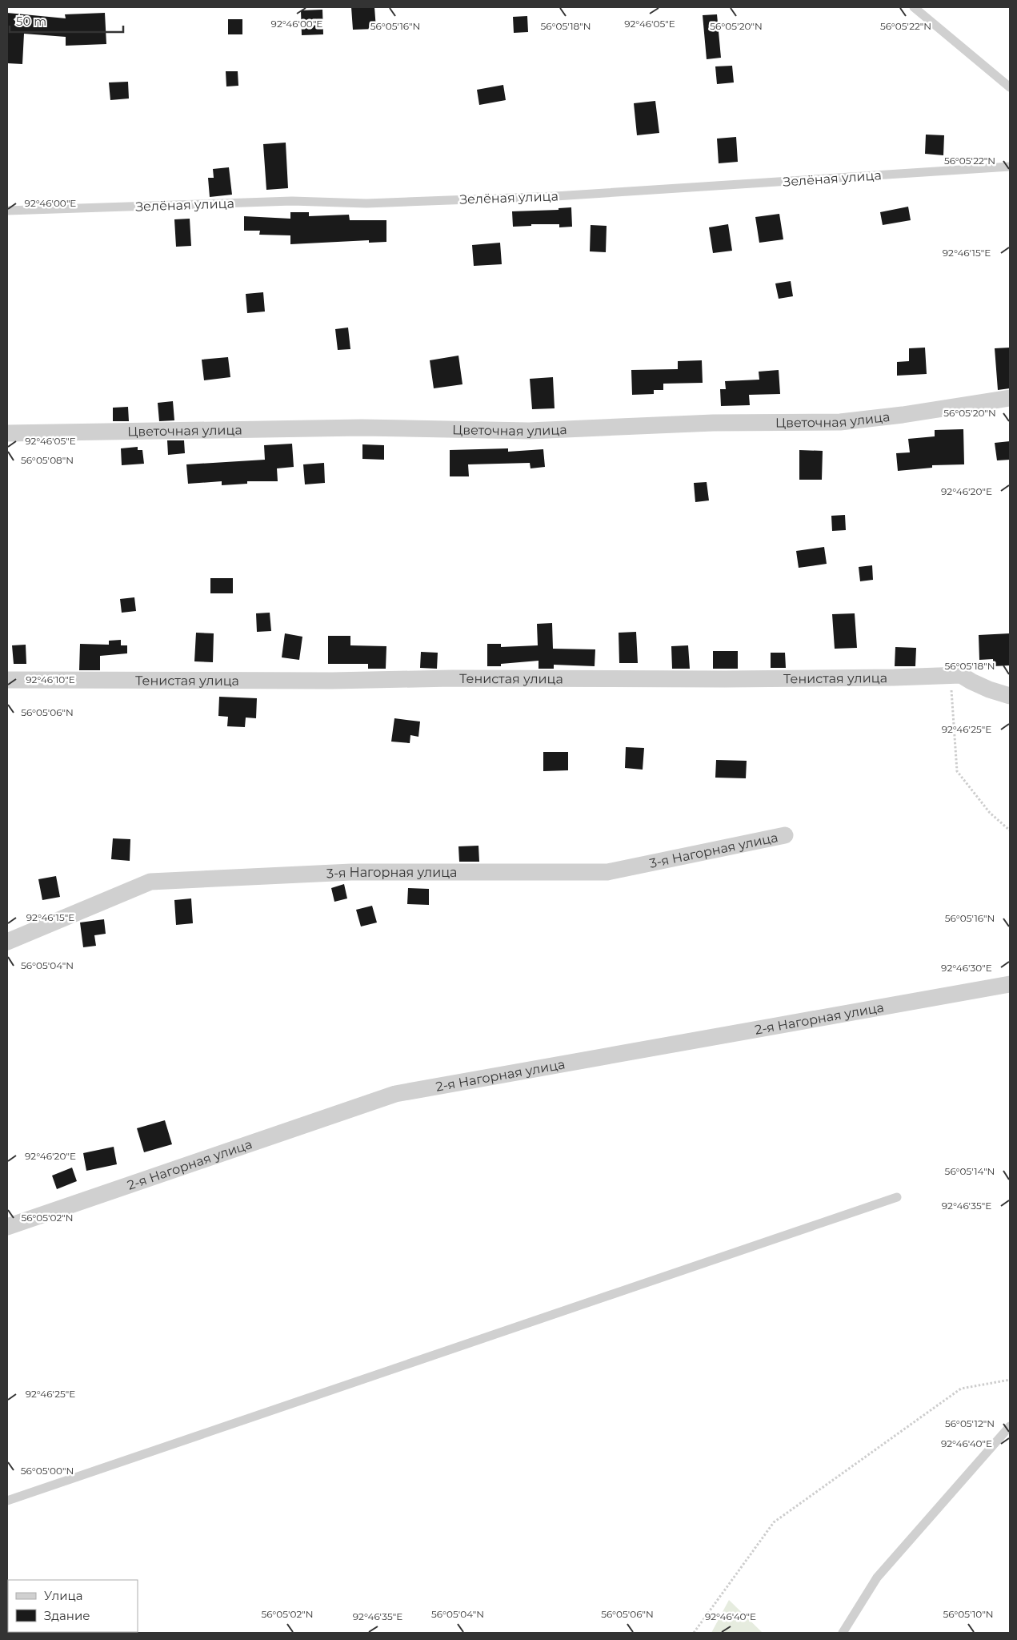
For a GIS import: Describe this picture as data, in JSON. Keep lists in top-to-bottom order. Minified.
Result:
{"streets":{"street":["Цветочная улица","Тенистая улица","3-я Нагорная улица","2-я Нагорная улица"],"lane":["Зелёная улица"]},"legend":["Улица","Здание"],"scale_bar":"50 m","coordinates":["92°46'00\"E","92°46'05\"E","56°05'20\"N","56°05'16\"N","56°05'18\"N","56°05'22\"N","92°46'15\"E","56°05'08\"N","92°46'20\"E","92°46'10\"E","56°05'06\"N","92°46'25\"E","56°05'04\"N","92°46'30\"E","56°05'14\"N","92°46'35\"E","56°05'02\"N","56°05'12\"N","92°46'40\"E","56°05'00\"N","56°05'10\"N"]}
